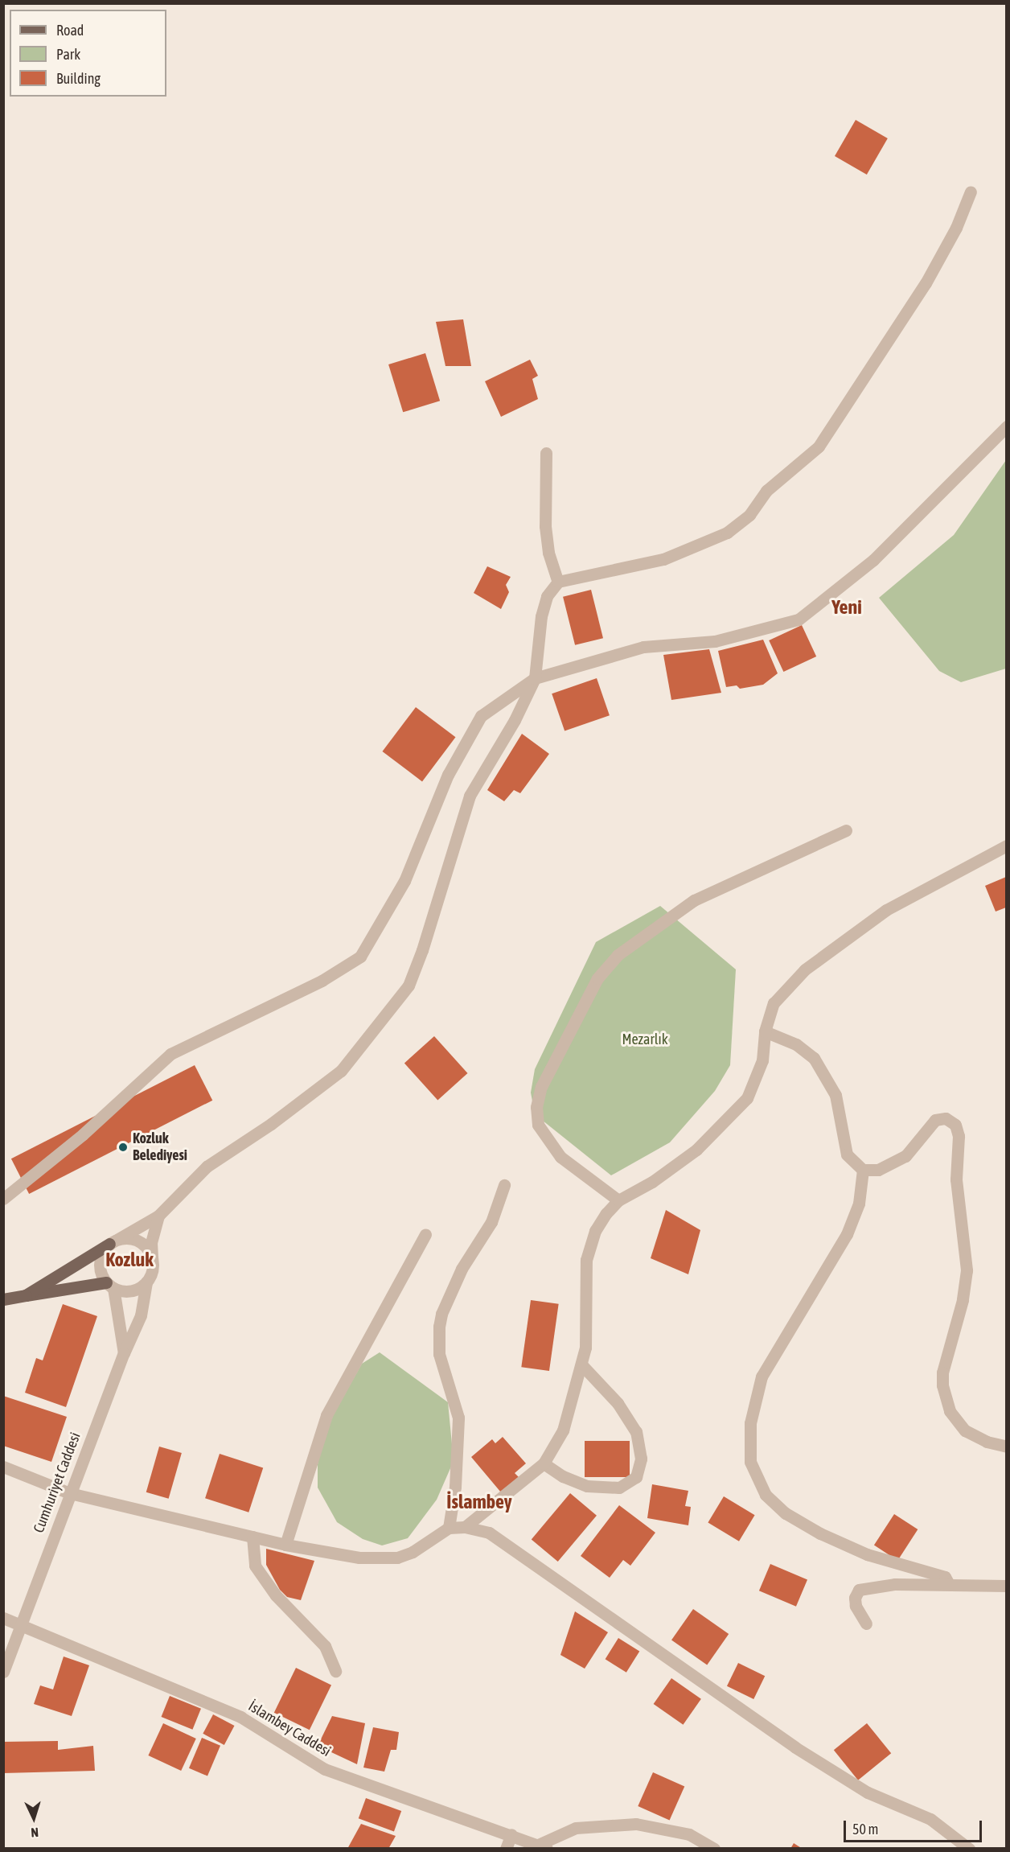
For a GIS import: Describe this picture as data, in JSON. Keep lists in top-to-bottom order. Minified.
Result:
{"streets":{"street":["Cumhuriyet Caddesi","İslambey Caddesi"]},"crossings":[["Cumhuriyet Caddesi","İslambey Caddesi"]],"districts":["Yeni","Kozluk","İslambey"],"parks":["Mezarlık"],"places":["Kozluk Belediyesi"],"legend":["Road","Park","Building"],"scale_bar":"50 m","north":"bottom"}
